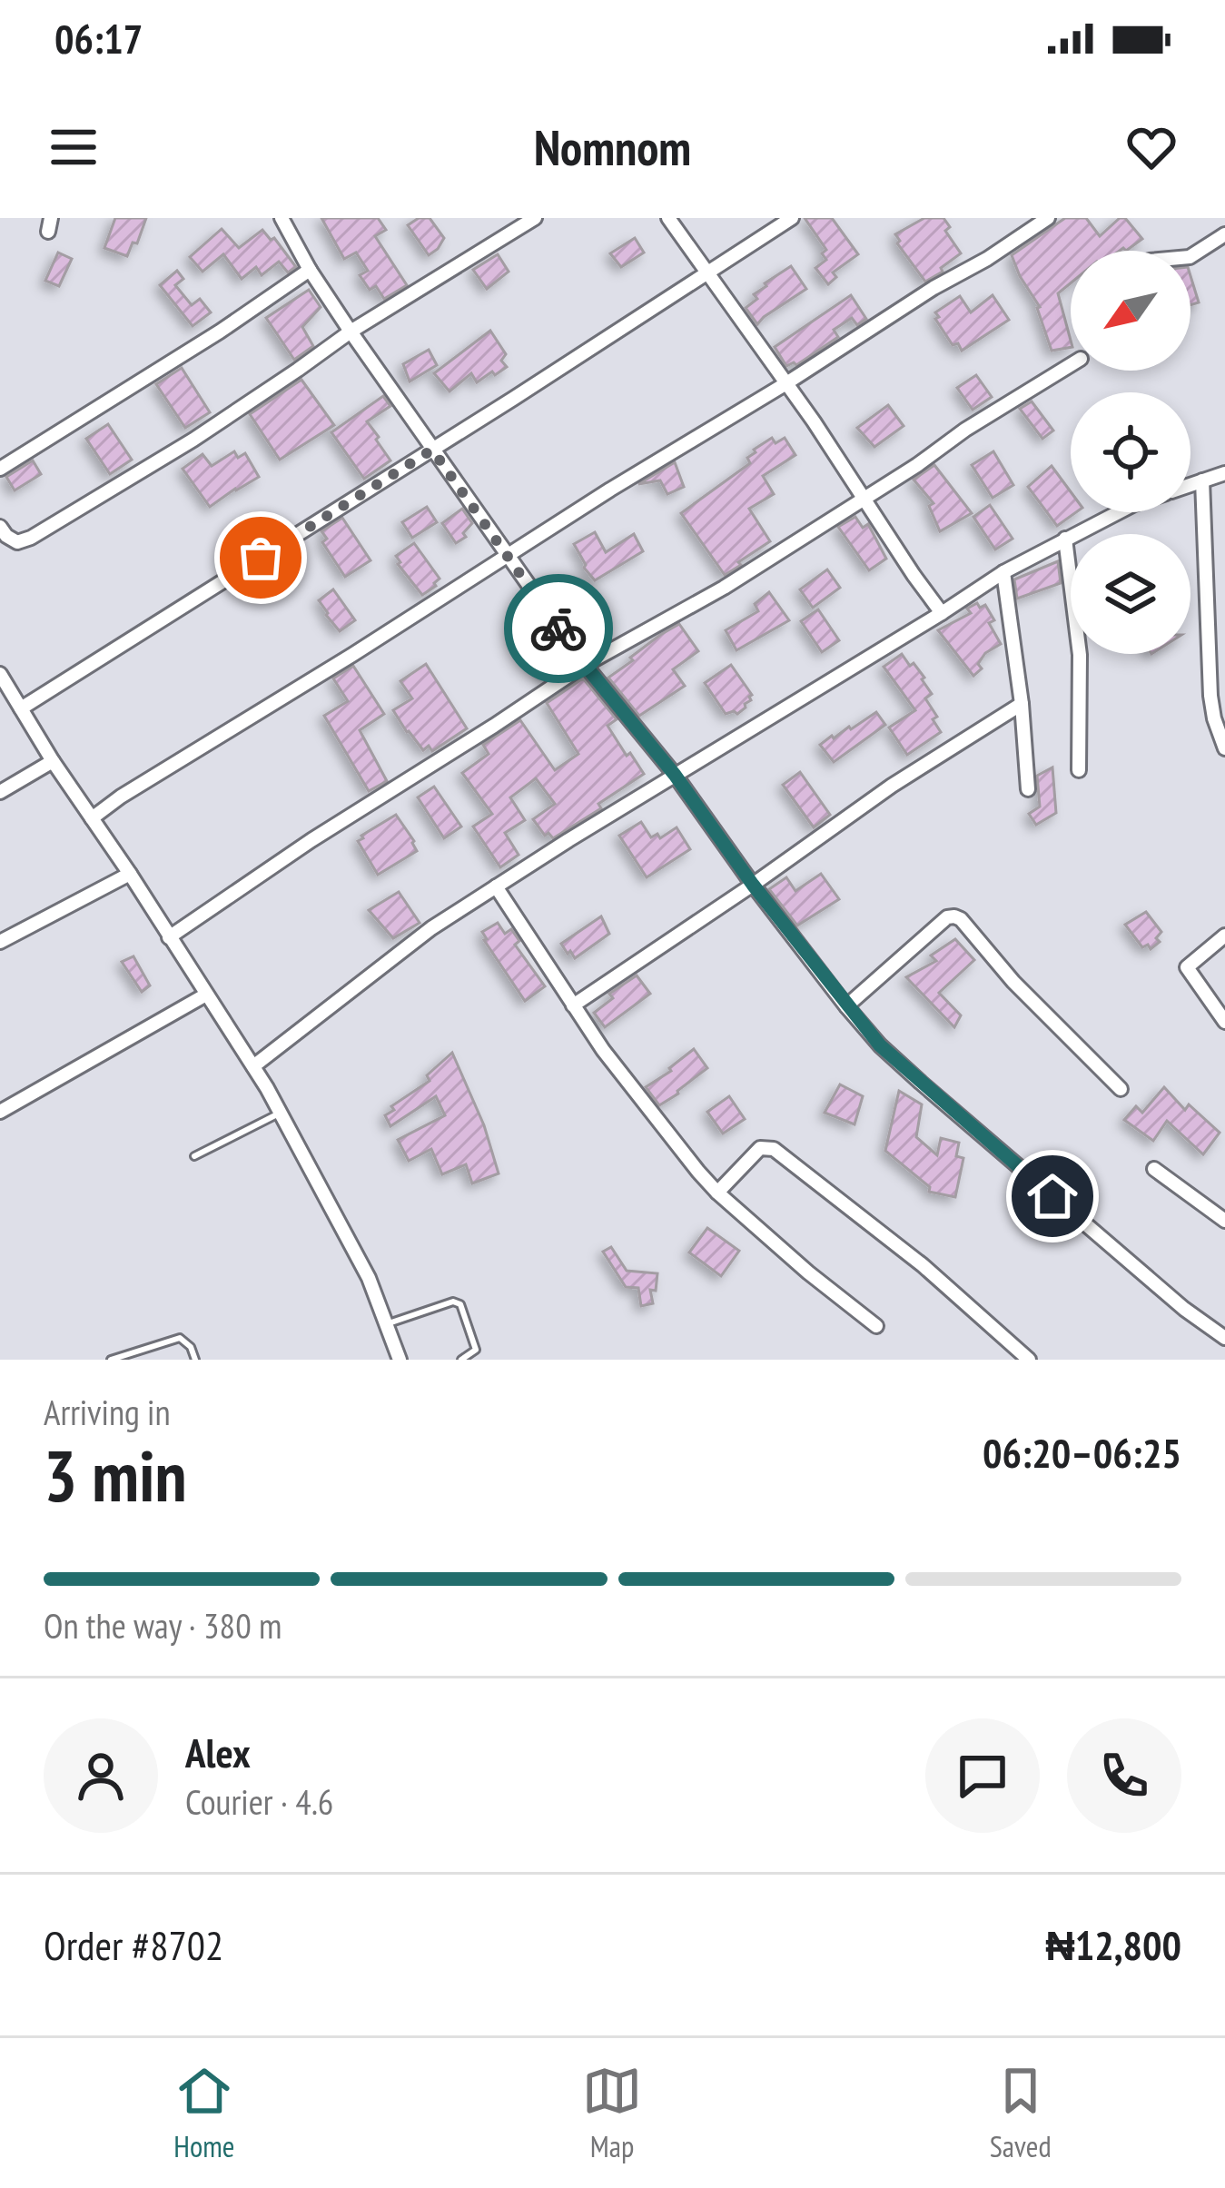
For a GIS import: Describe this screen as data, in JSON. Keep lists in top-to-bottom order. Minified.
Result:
{"north":"bottom left","page":{"status":"06:17","header":"Nomnom","heading":["3 min","Arriving in","06:20–06:25"],"panel":["Alex","Courier · 4.6","Order #8702","₦12,800"],"bar":"On the way · 380 m","tabs":["Home","Map","Saved"]}}
